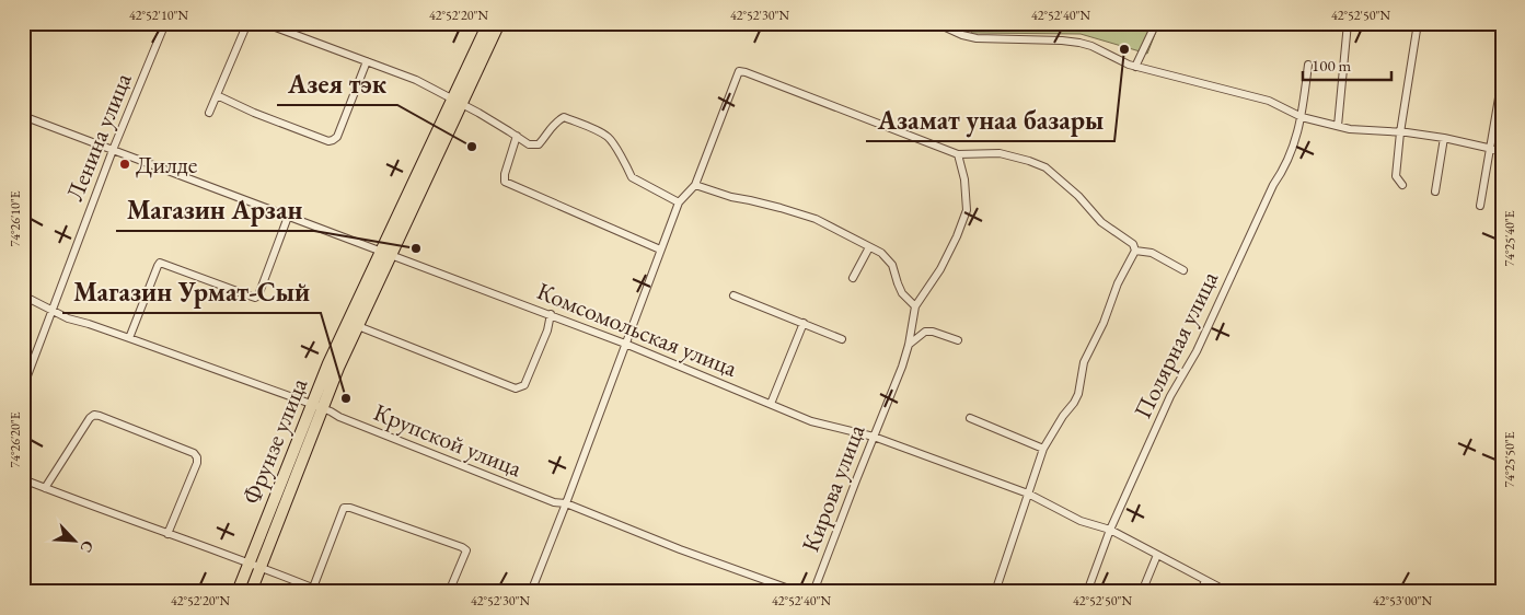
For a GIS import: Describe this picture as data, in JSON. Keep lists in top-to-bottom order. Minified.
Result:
{"streets":{"main road":["Фрунзе улица"],"street":["Ленина улица","Комсомольская улица","Полярная улица","Крупской улица","Кирова улица"]},"crossings":[["Ленина улица","Комсомольская улица"],["Ленина улица","Крупской улица"],["Комсомольская улица","Полярная улица"],["Комсомольская улица","Фрунзе улица"],["Комсомольская улица","Кирова улица"],["Крупской улица","Фрунзе улица"]],"places":["Азамат унаа базары","Азея тэк","Дилде","Магазин Арзан","Магазин Урмат-Сый"],"scale_bar":"100 m","north":"bottom right","coordinates":["42°52'10\"N","42°52'20\"N","42°52'30\"N","42°52'40\"N","42°52'50\"N","74°26'10\"E","74°25'40\"E","74°26'20\"E","74°25'50\"E","42°53'00\"N"]}
